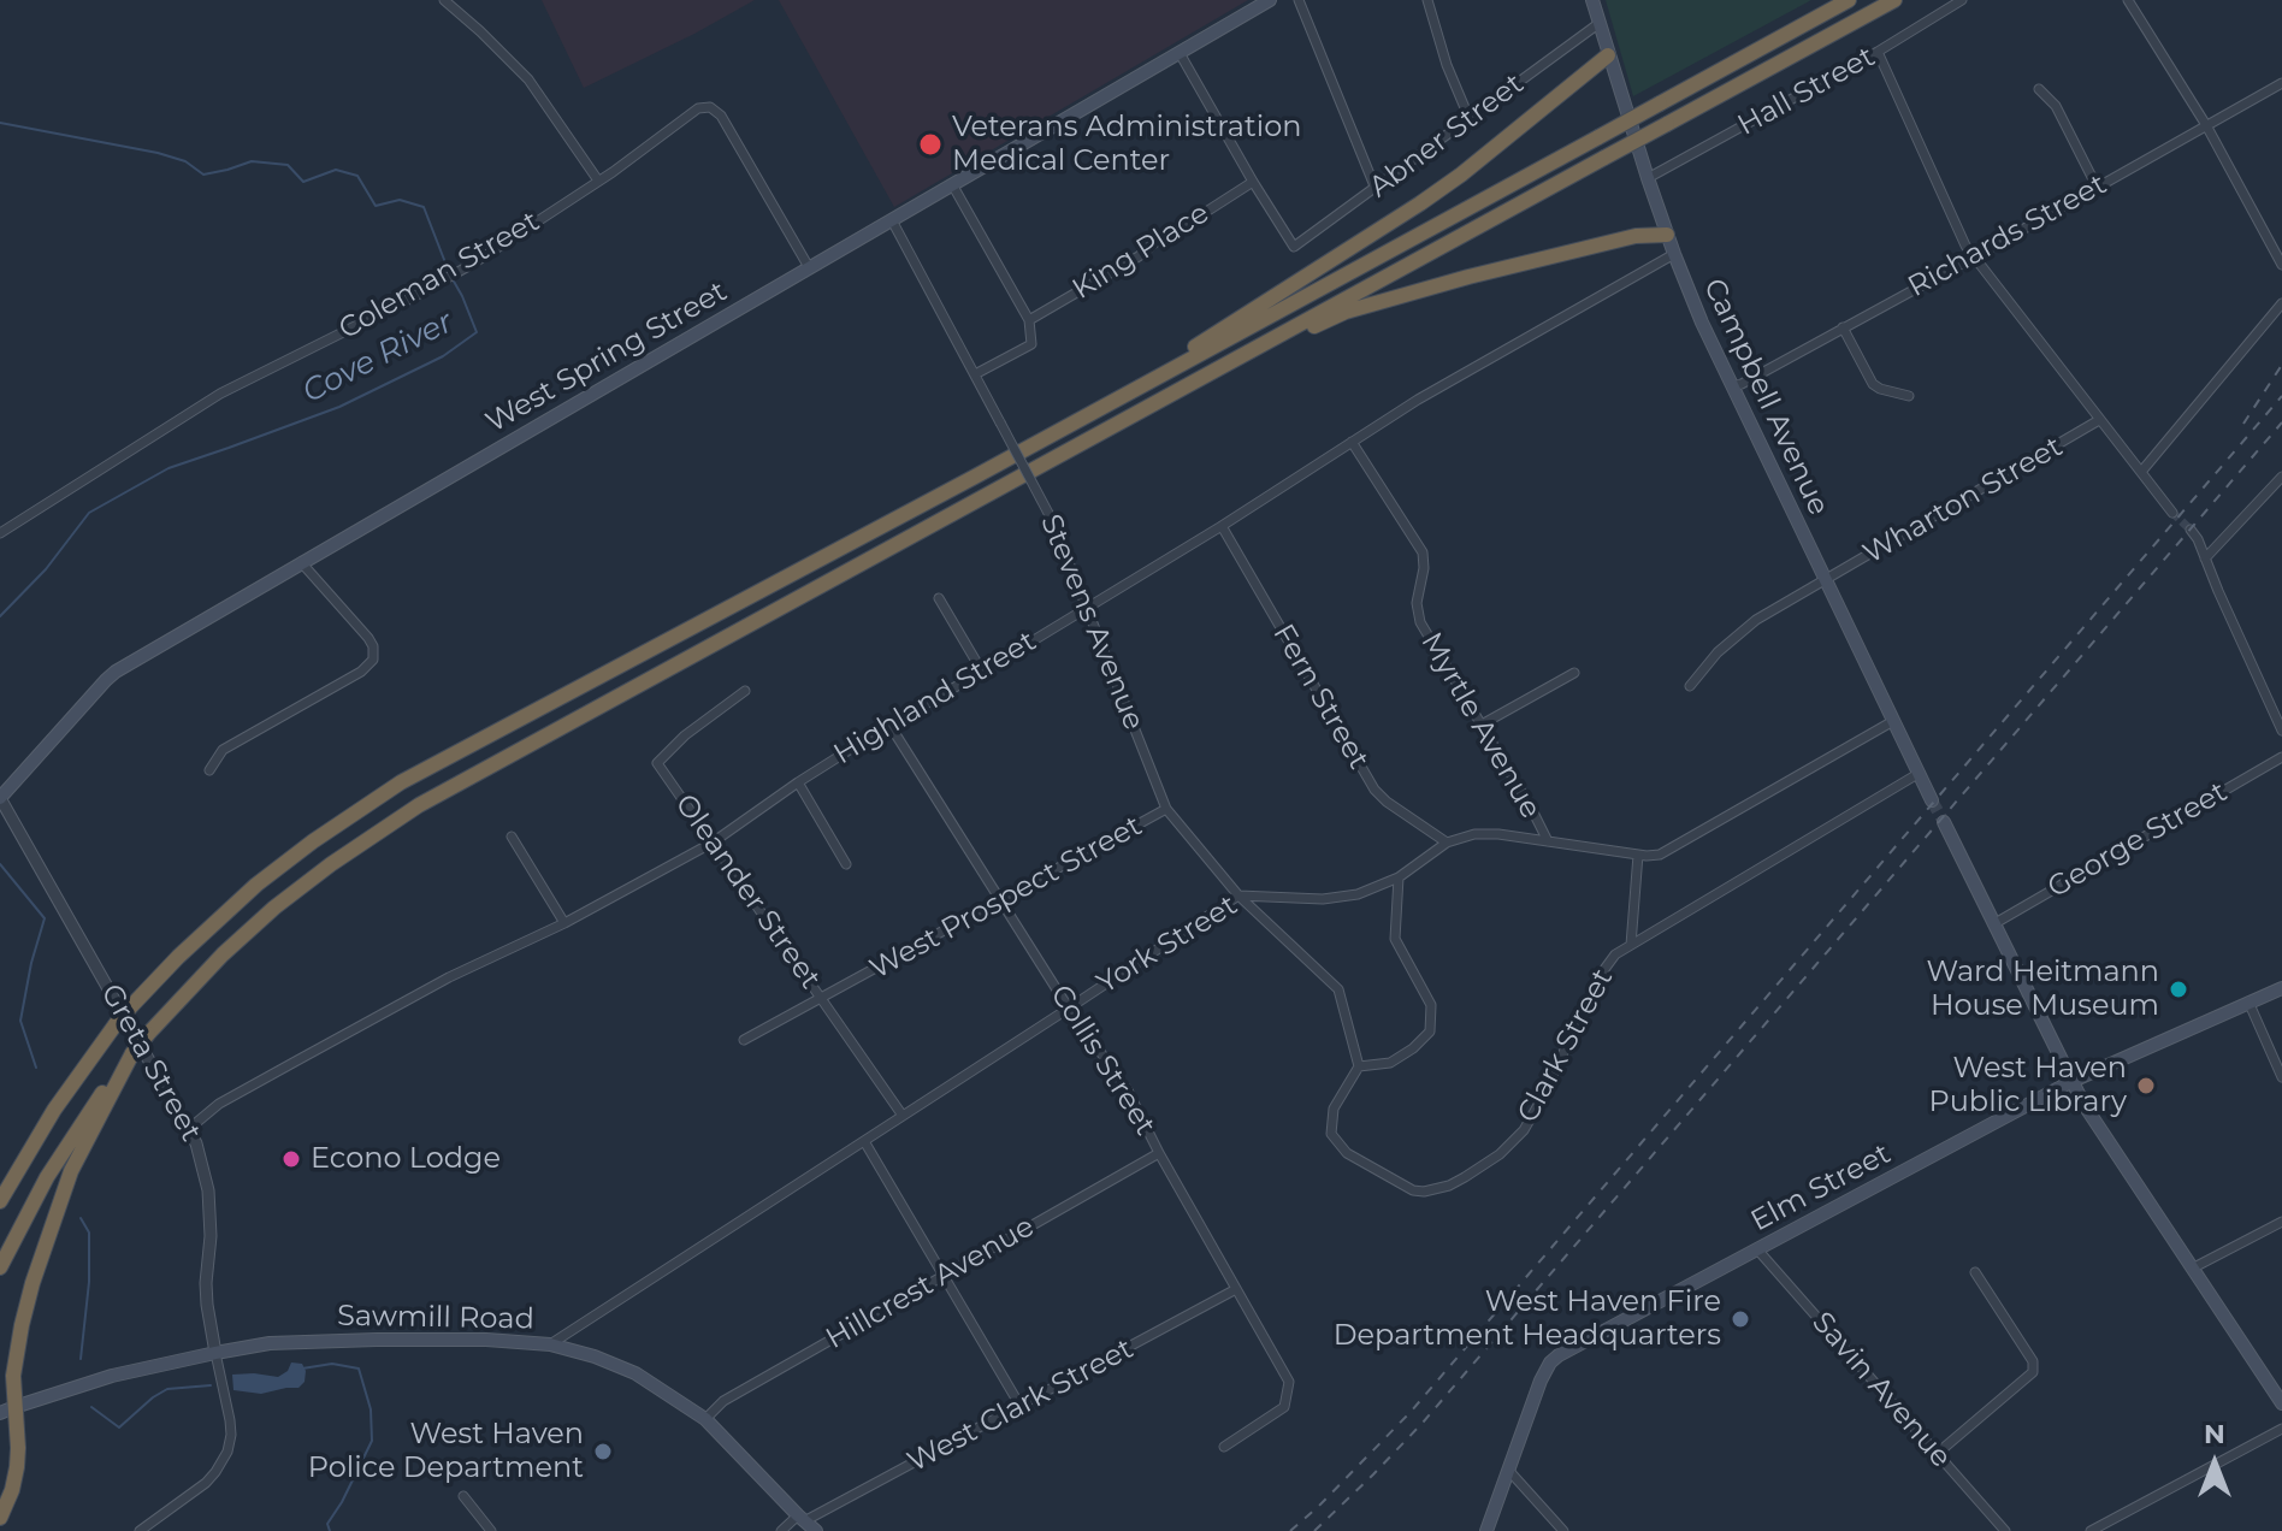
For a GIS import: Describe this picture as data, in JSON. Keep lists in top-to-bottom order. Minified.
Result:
{"streets":{"main road":["West Spring Street","Campbell Avenue","Elm Street","Sawmill Road"],"street":["Hall Street","Abner Street","Richards Street","King Place","Coleman Street","Wharton Street","Stevens Avenue","Fern Street","Highland Street","Myrtle Avenue","George Street","Oleander Street","West Prospect Street","York Street","Clark Street","Collis Street","Greta Street","Hillcrest Avenue","Savin Avenue","West Clark Street"]},"crossings":[["Hall Street","Campbell Avenue"],["Abner Street","King Place"],["Abner Street","Campbell Avenue"],["Richards Street","Campbell Avenue"],["Coleman Street","West Spring Street"],["West Spring Street","Stevens Avenue"],["West Spring Street","Greta Street"],["Campbell Avenue","Wharton Street"],["Campbell Avenue","Highland Street"],["Campbell Avenue","York Street"],["Campbell Avenue","Clark Street"],["Stevens Avenue","Highland Street"],["Stevens Avenue","West Prospect Street"],["Stevens Avenue","York Street"],["Stevens Avenue","Clark Street"],["Fern Street","Highland Street"],["Fern Street","York Street"],["Highland Street","Myrtle Avenue"],["Highland Street","Oleander Street"],["Highland Street","Collis Street"],["Highland Street","Greta Street"],["Myrtle Avenue","York Street"],["Oleander Street","West Prospect Street"],["Oleander Street","York Street"],["West Prospect Street","Collis Street"],["York Street","Collis Street"],["York Street","Sawmill Road"],["Collis Street","Hillcrest Avenue"],["Collis Street","West Clark Street"],["Greta Street","Sawmill Road"],["Elm Street","Savin Avenue"],["Hillcrest Avenue","Sawmill Road"],["Sawmill Road","West Clark Street"]],"water":["Cove River"],"places":["Veterans Administration Medical Center","Ward Heitmann House Museum","West Haven Public Library","Econo Lodge","West Haven Fire Department Headquarters","West Haven Police Department"],"north":"top"}
